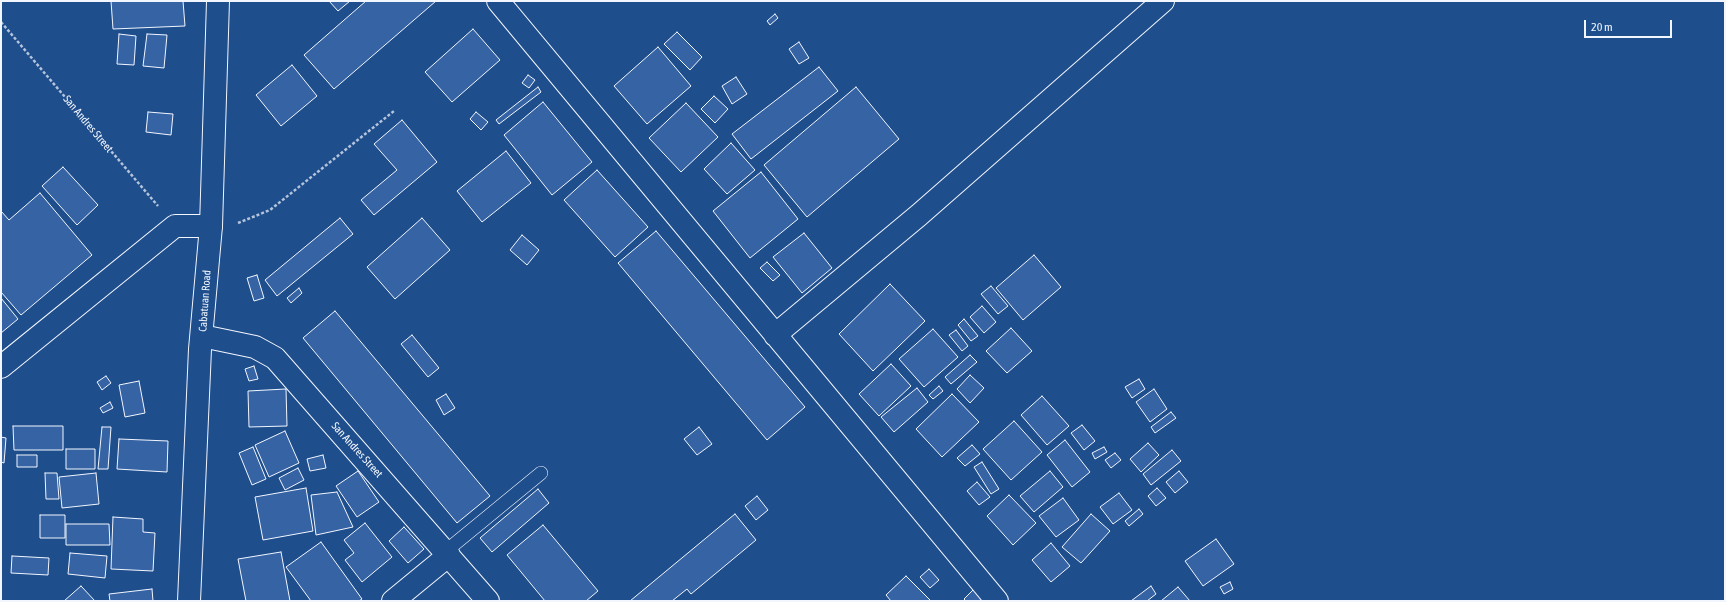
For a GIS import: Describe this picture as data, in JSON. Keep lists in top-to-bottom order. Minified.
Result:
{"streets":{"main road":["San Andres Street","Cabatuan Road"]},"crossings":[["San Andres Street","Cabatuan Road"]],"scale_bar":"20 m"}
